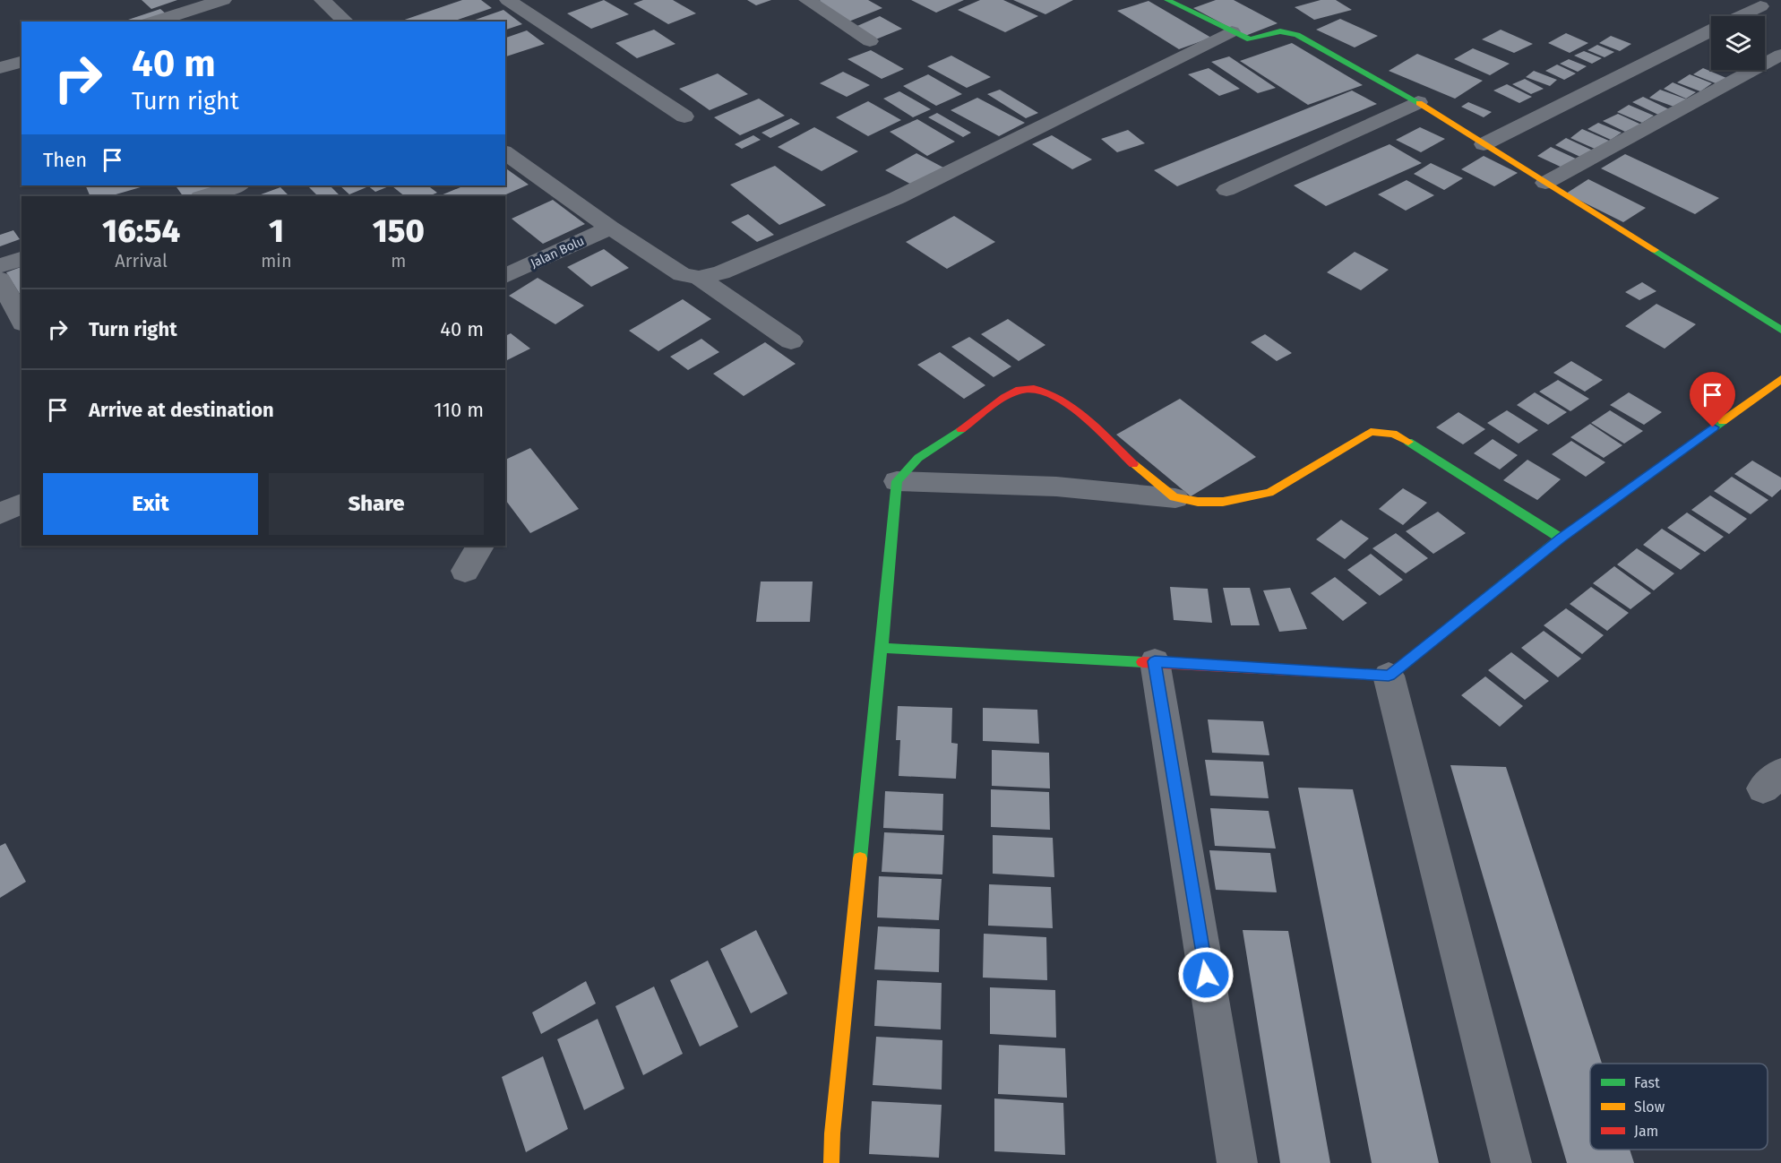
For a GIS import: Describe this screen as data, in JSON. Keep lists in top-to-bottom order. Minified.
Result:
{"streets":{"street":["Jalan Bolu"]},"legend":["Fast","Slow","Jam"],"page":{"turn":["40 m","Turn right"],"then":"Then","eta":["16:54","Arrival","1","min","150","m"],"list":[{"name":"Turn right","value":"40 m"},{"name":"Arrive at destination","value":"110 m"}],"buttons":["Exit","Share"]}}
